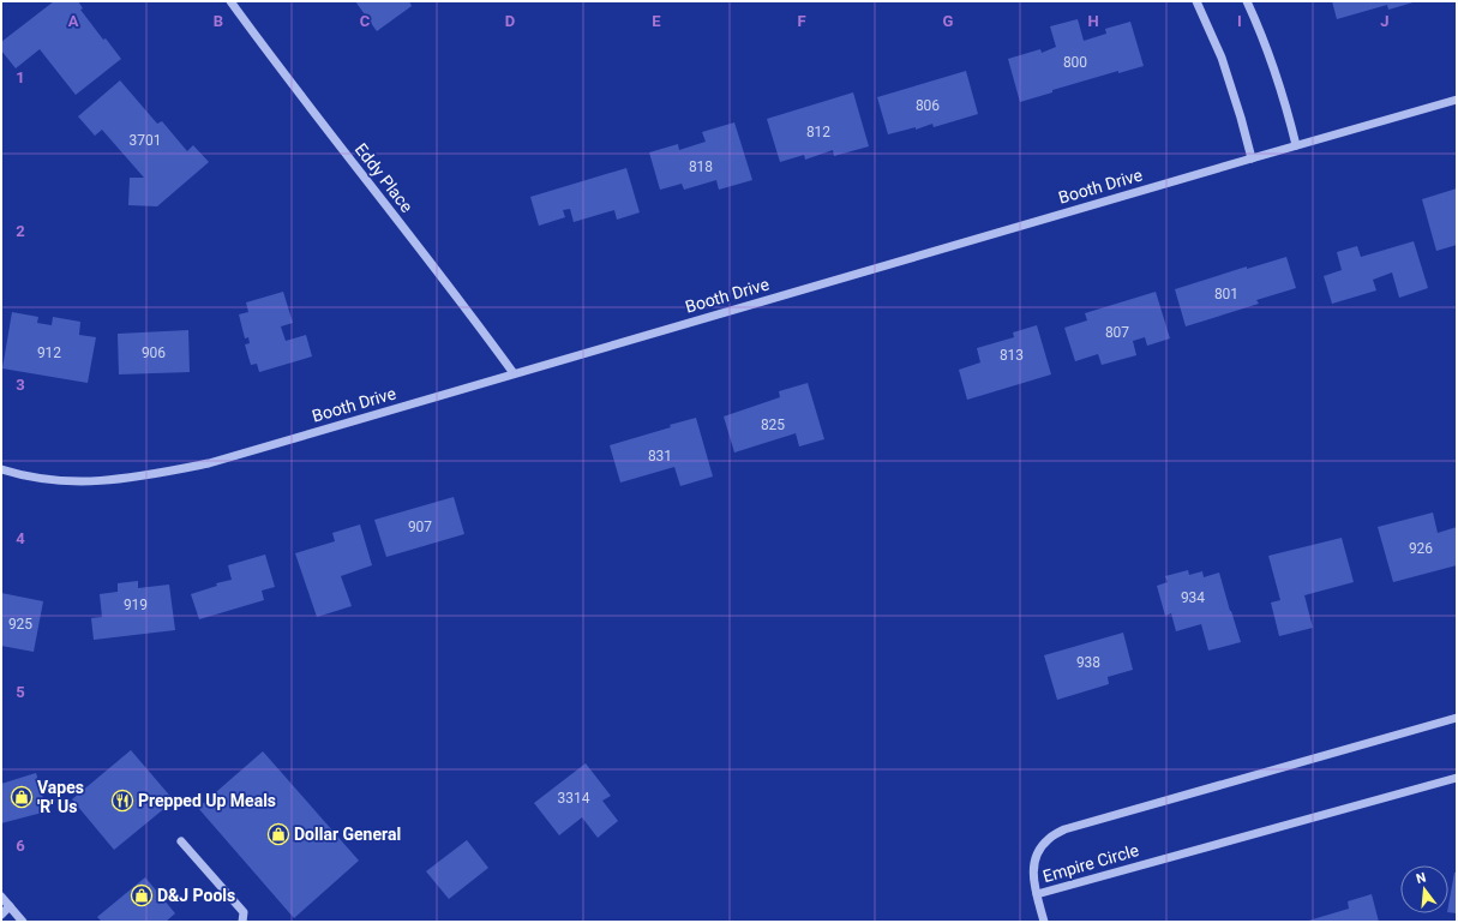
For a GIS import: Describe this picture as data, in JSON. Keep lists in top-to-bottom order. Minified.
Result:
{"streets":{"street":["Eddy Place","Booth Drive","Empire Circle"]},"crossings":[["Eddy Place","Booth Drive"]],"places":{"shop":["Vapes 'R' Us","Dollar General","D&J Pools"],"restaurant":["Prepped Up Meals"]},"house_numbers":["800","806","812","3701","818","801","807","912","906","813","825","831","907","926","934","919","925","938","3314"],"north":"top","grid":{"columns":["A","B","C","D","E","F","G","H","I","J"],"rows":["1","2","3","4","5","6"]}}
